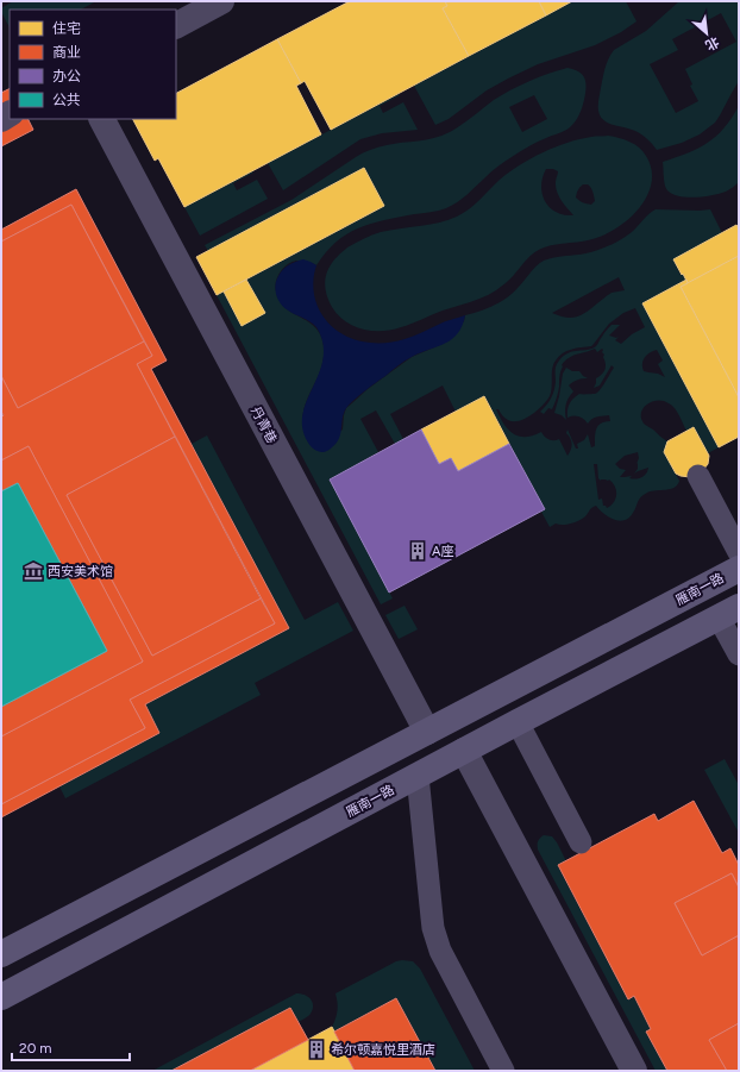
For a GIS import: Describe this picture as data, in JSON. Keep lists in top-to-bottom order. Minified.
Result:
{"streets":{"main road":["雁南一路"],"street":["丹青巷"]},"crossings":[["丹青巷","雁南一路"]],"places":{"building":["A座","希尔顿嘉悦里酒店"],"museum":["西安美术馆"]},"legend":["住宅","商业","办公","公共"],"scale_bar":"20 m","north":"bottom right"}
